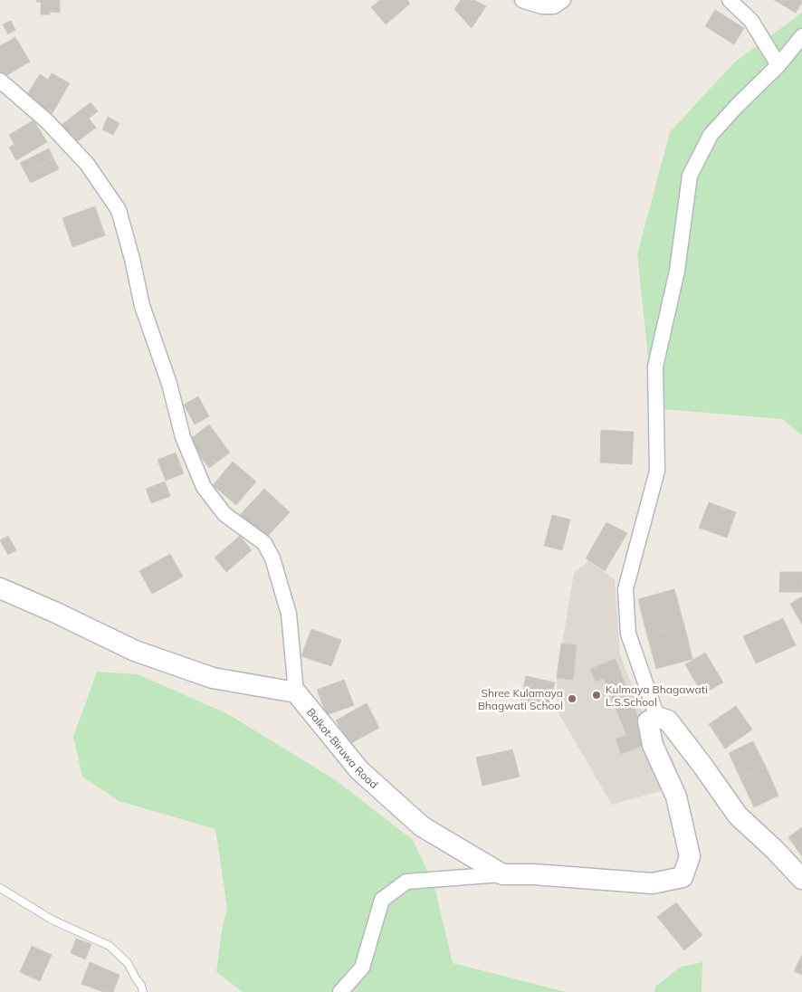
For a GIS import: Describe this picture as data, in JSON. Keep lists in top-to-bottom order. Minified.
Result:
{"streets":{"main road":["Balkot-Biruwa Road"]},"places":["Kulmaya Bhagawati L.S.School","Shree Kulamaya Bhagwati School"]}
